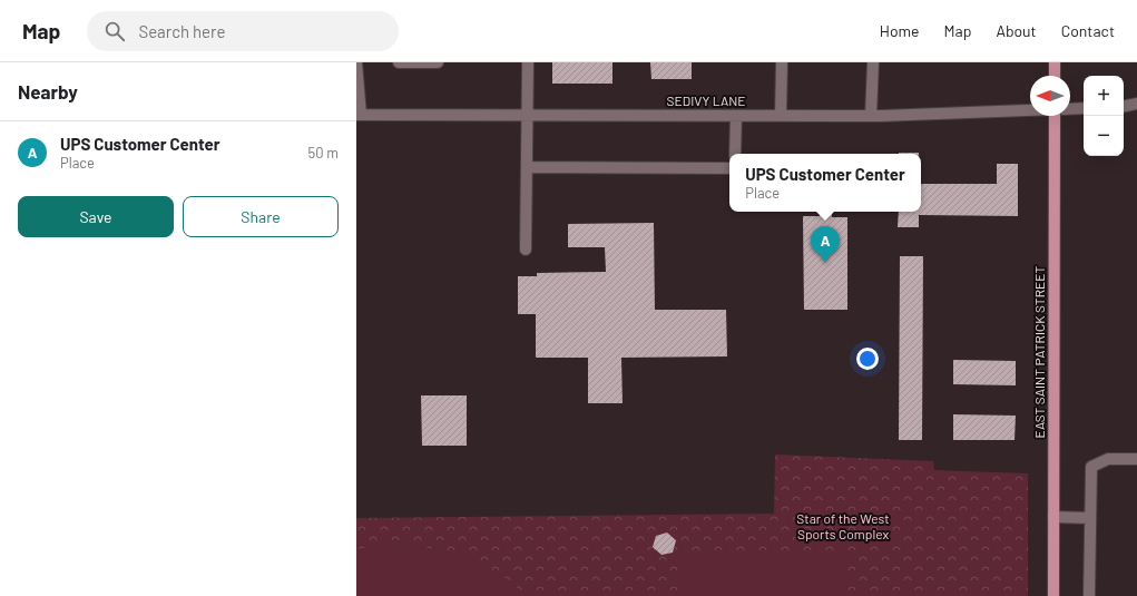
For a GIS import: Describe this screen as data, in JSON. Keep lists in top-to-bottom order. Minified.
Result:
{"streets":{"main road":["EAST SAINT PATRICK STREET"],"street":["SEDIVY LANE"]},"parks":["Star of the West Sports Complex"],"north":"left","page":{"header":"Map","search":"Search here","nav":["Home","Map","About","Contact"],"heading":"Nearby","map_buttons":["+","−"],"list":[{"mark":"A","name":"UPS Customer Center","note":"Place","value":"50 m"}],"popup":["UPS Customer Center","Place"],"buttons":["Save","Share"],"pins":"A"}}
